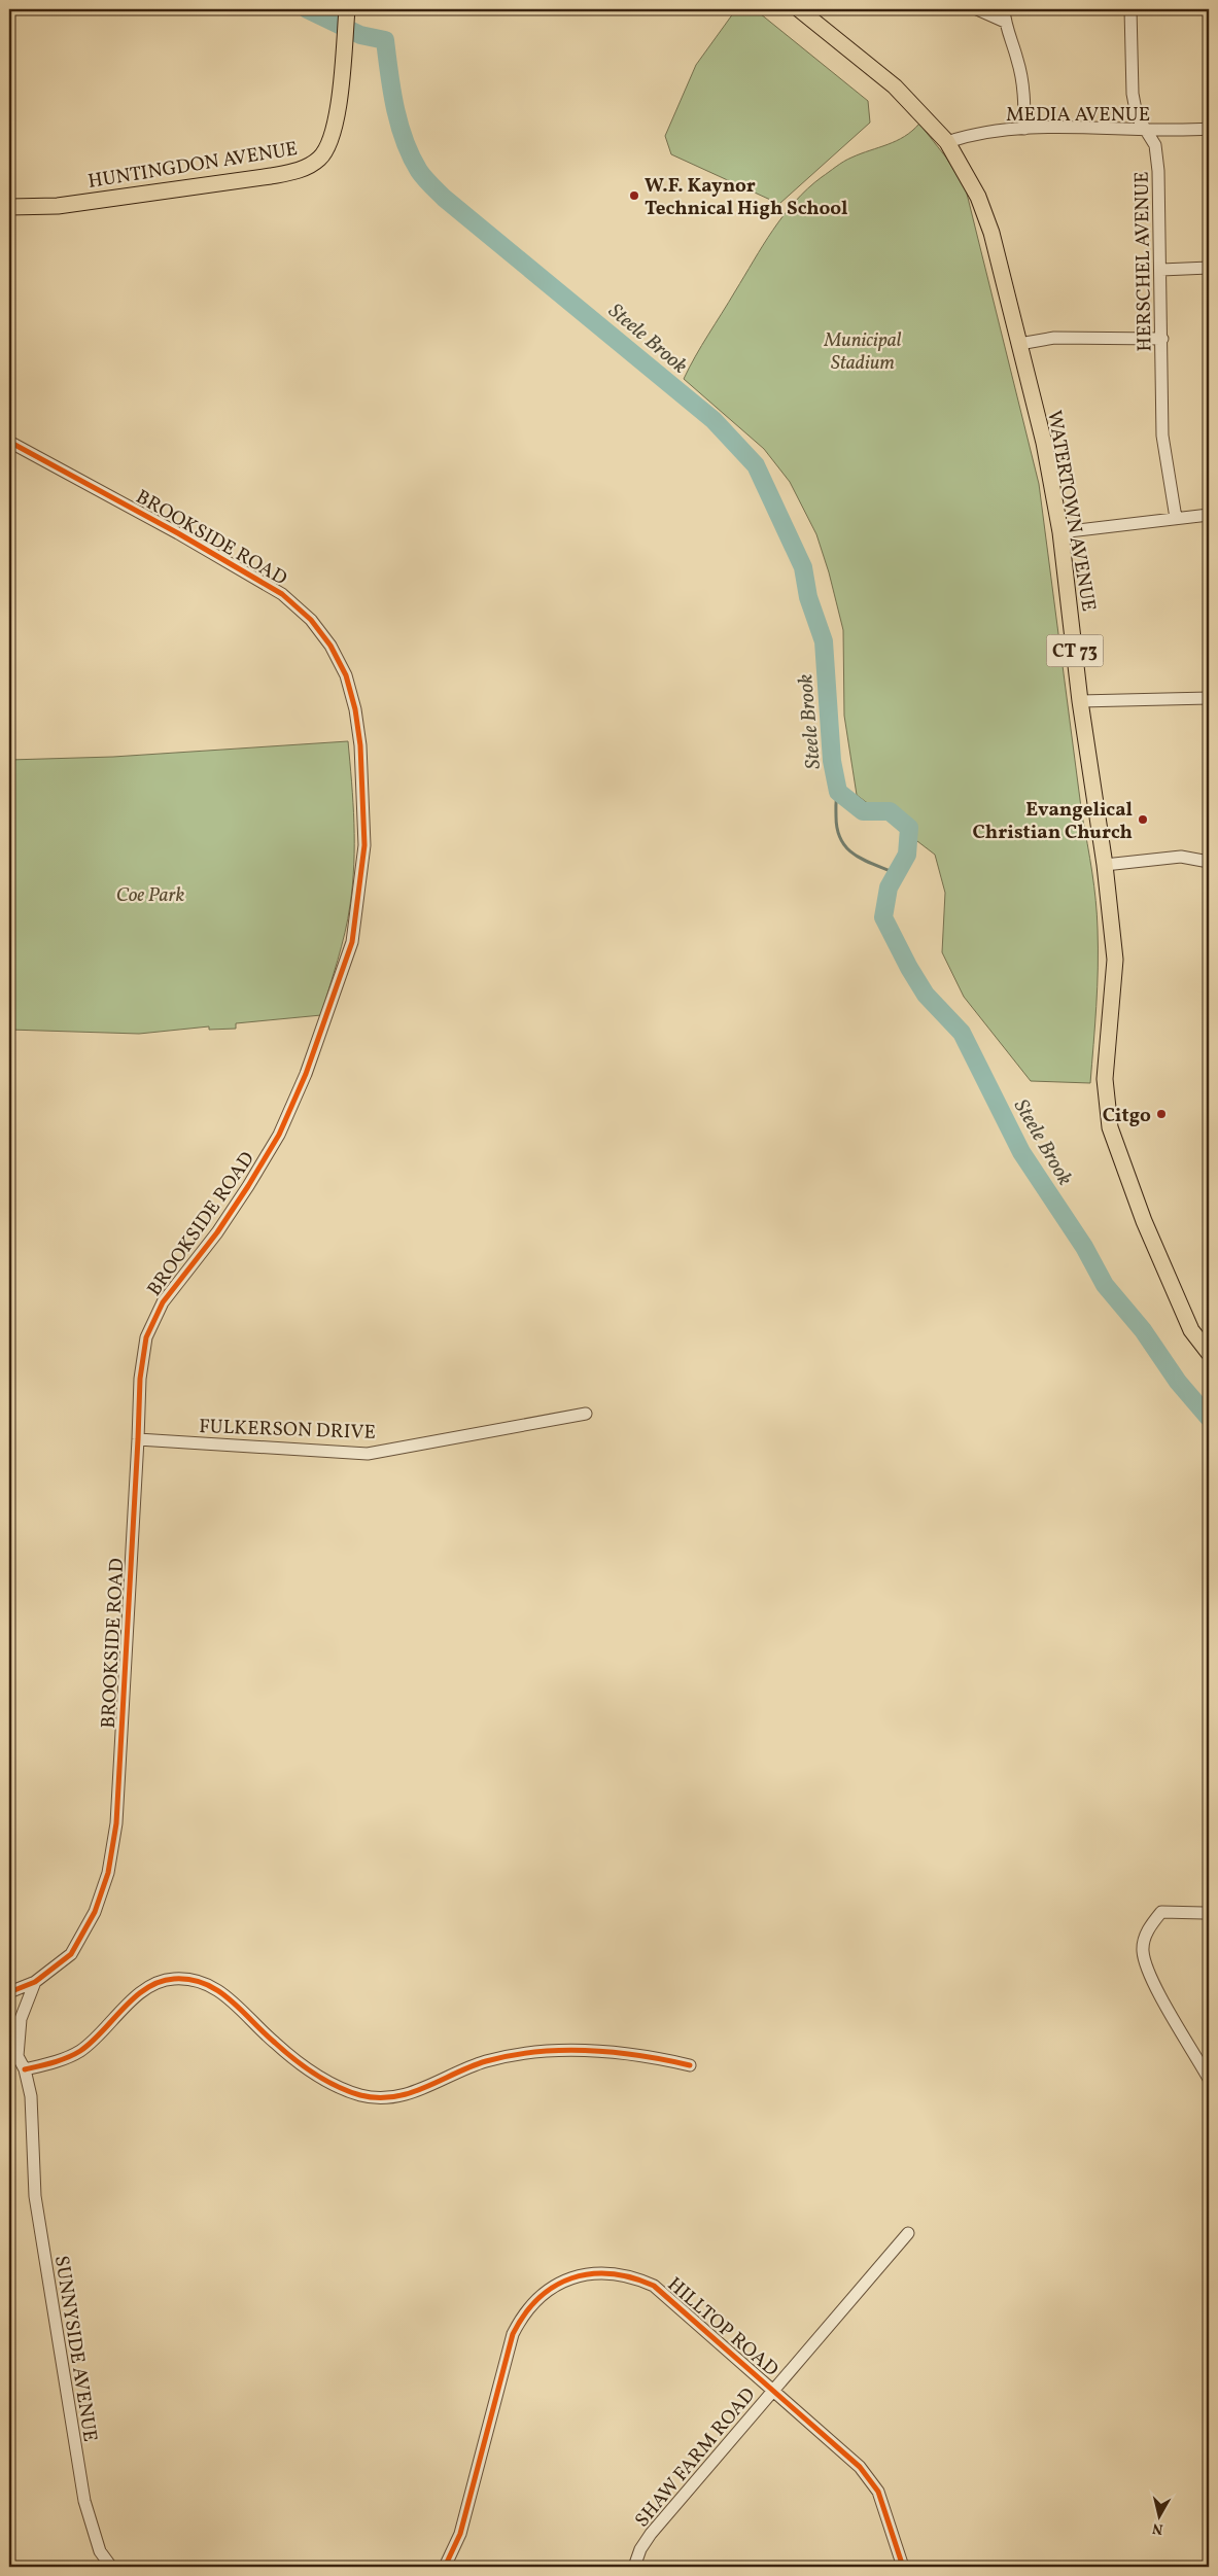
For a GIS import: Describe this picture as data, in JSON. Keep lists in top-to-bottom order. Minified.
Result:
{"streets":{"main road":["HUNTINGDON AVENUE","WATERTOWN AVENUE","CT 73"],"street":["MEDIA AVENUE","HERSCHEL AVENUE","BROOKSIDE ROAD","FULKERSON DRIVE","HILLTOP ROAD","SUNNYSIDE AVENUE","SHAW FARM ROAD"]},"crossings":[["MEDIA AVENUE","HERSCHEL AVENUE"],["MEDIA AVENUE","WATERTOWN AVENUE"],["BROOKSIDE ROAD","FULKERSON DRIVE"],["HILLTOP ROAD","SHAW FARM ROAD"]],"water":["Steele Brook"],"parks":["Municipal Stadium","Coe Park"],"places":["W.F. Kaynor Technical High School","Evangelical Christian Church","Citgo"],"north":"bottom"}
